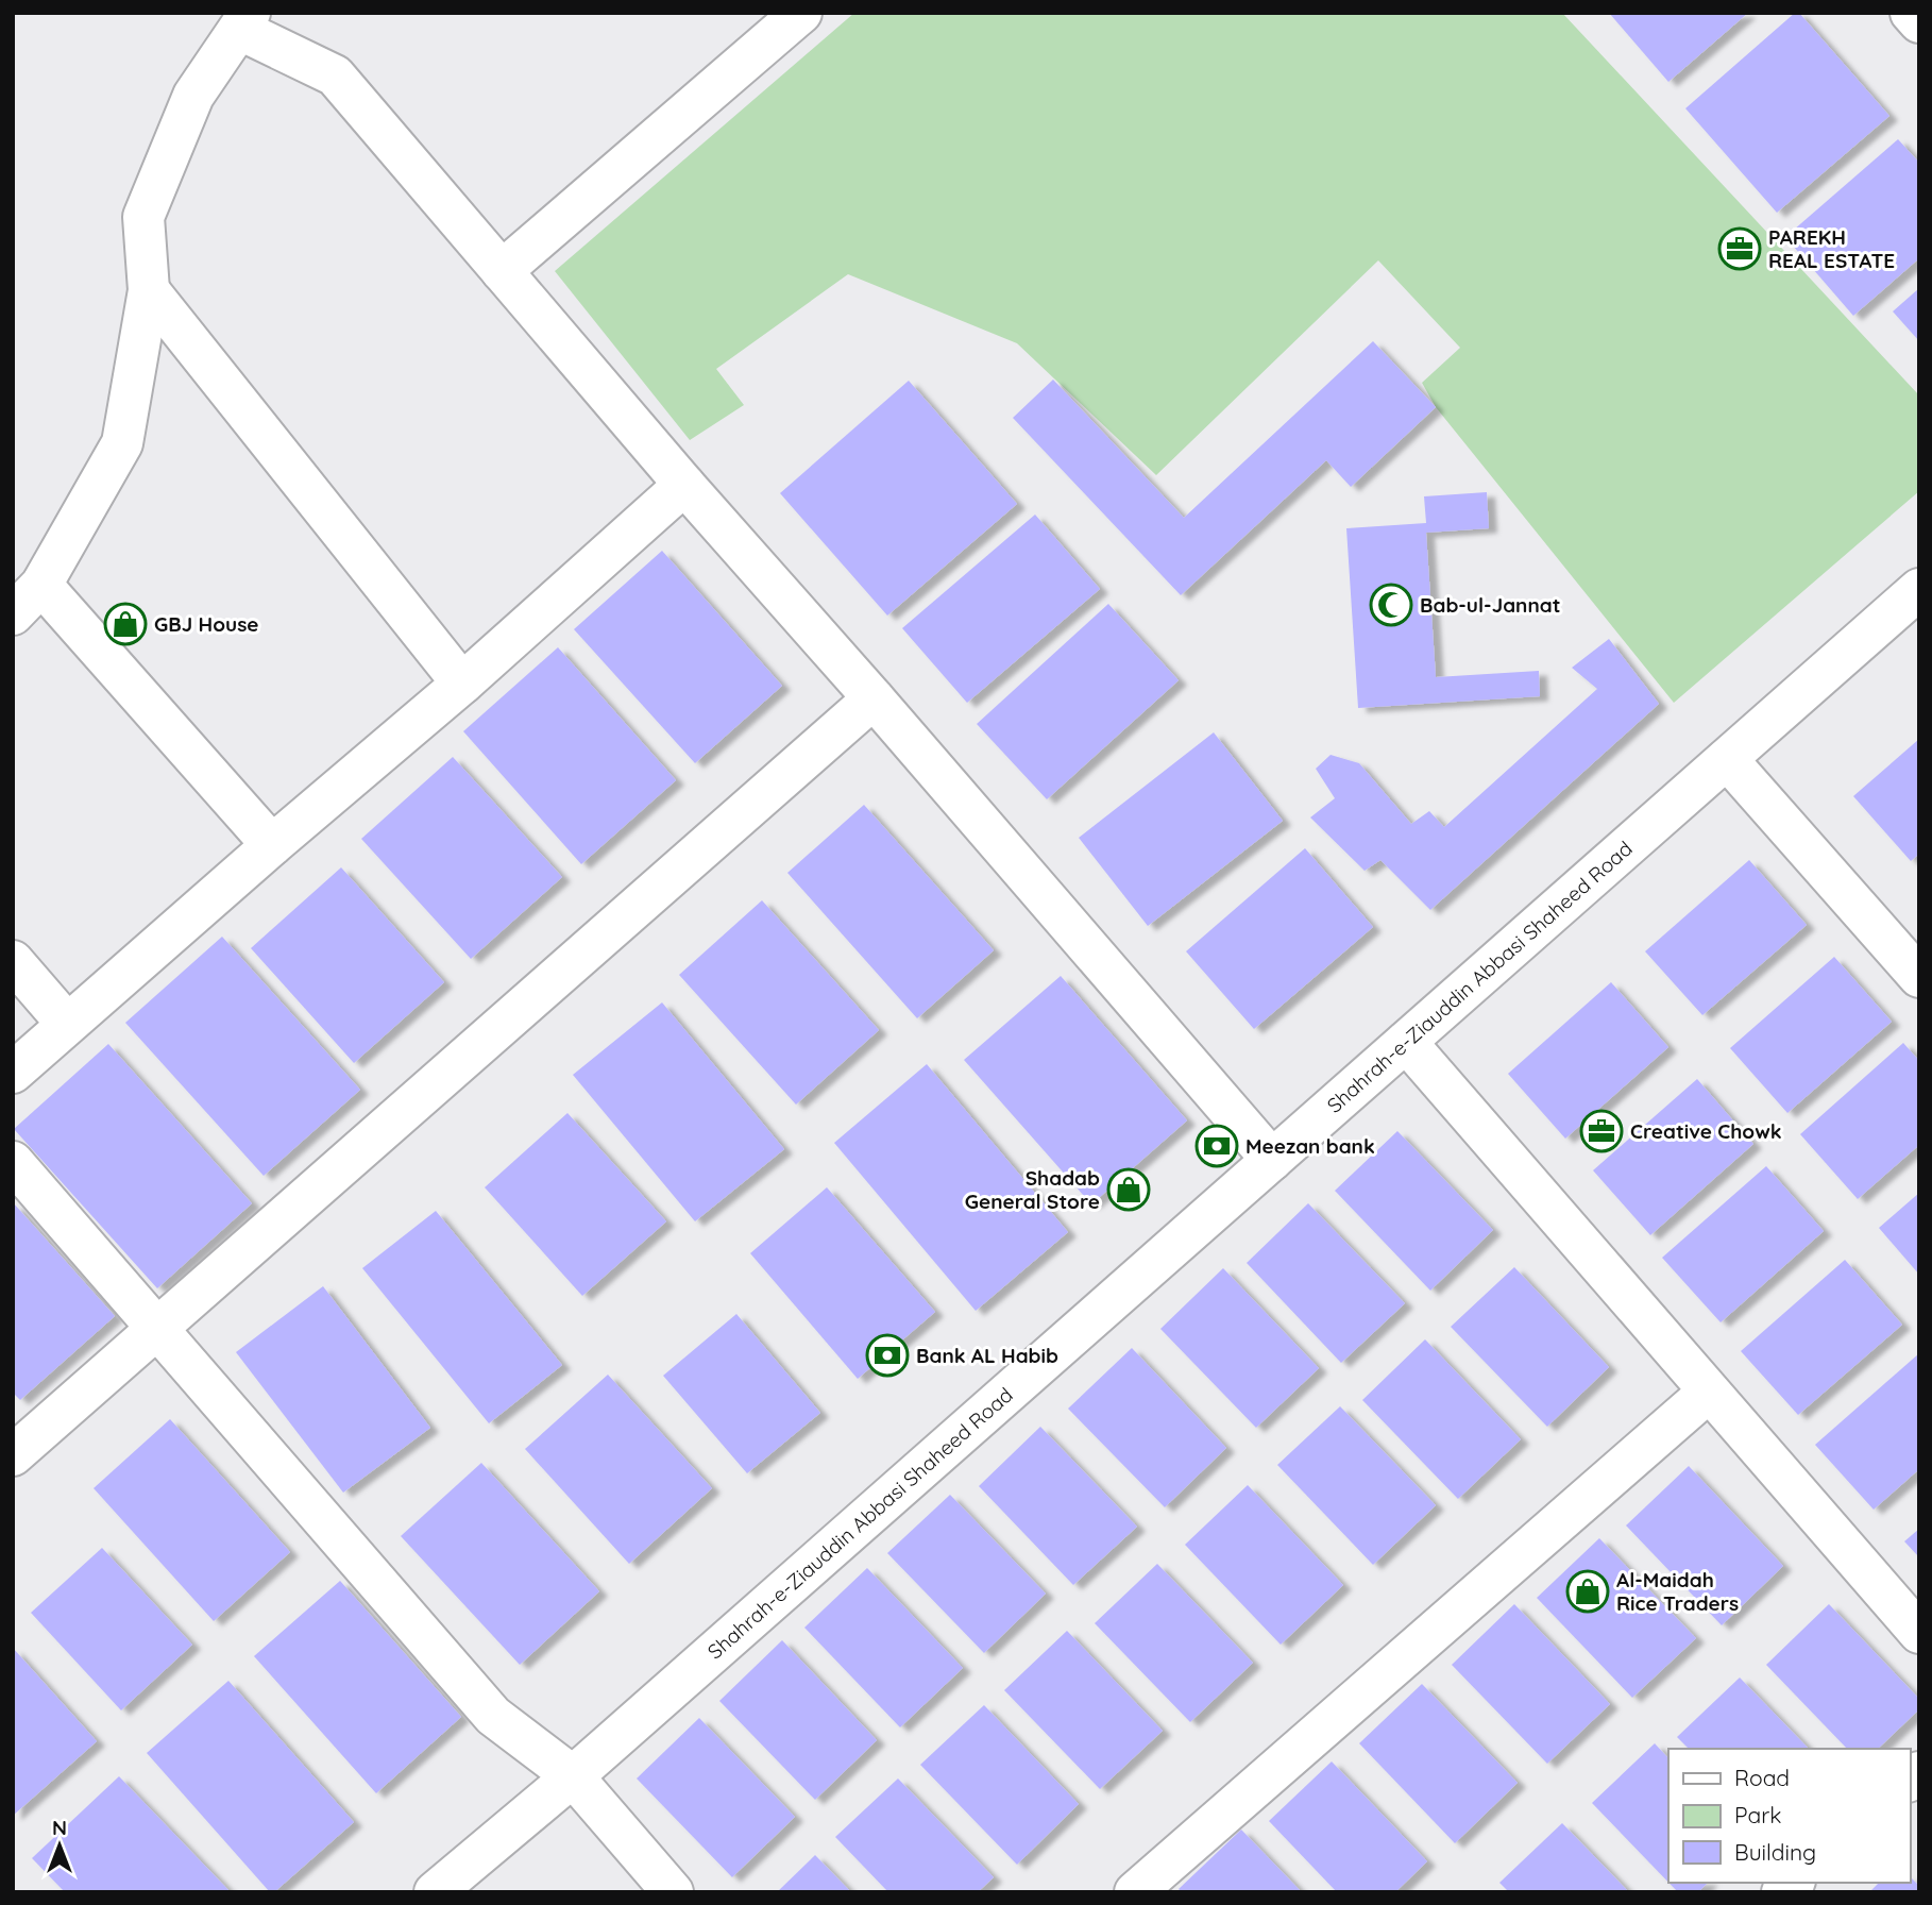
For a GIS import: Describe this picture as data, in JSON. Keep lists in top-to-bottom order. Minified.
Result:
{"streets":{"street":["Shahrah-e-Ziauddin Abbasi Shaheed Road"]},"places":{"office":["PAREKH REAL ESTATE","Creative Chowk"],"mosque":["Bab-ul-Jannat"],"shop":["GBJ House","Shadab General Store","Al-Maidah Rice Traders"],"bank":["Meezan bank","Bank AL Habib"]},"legend":["Road","Park","Building"],"north":"top"}
